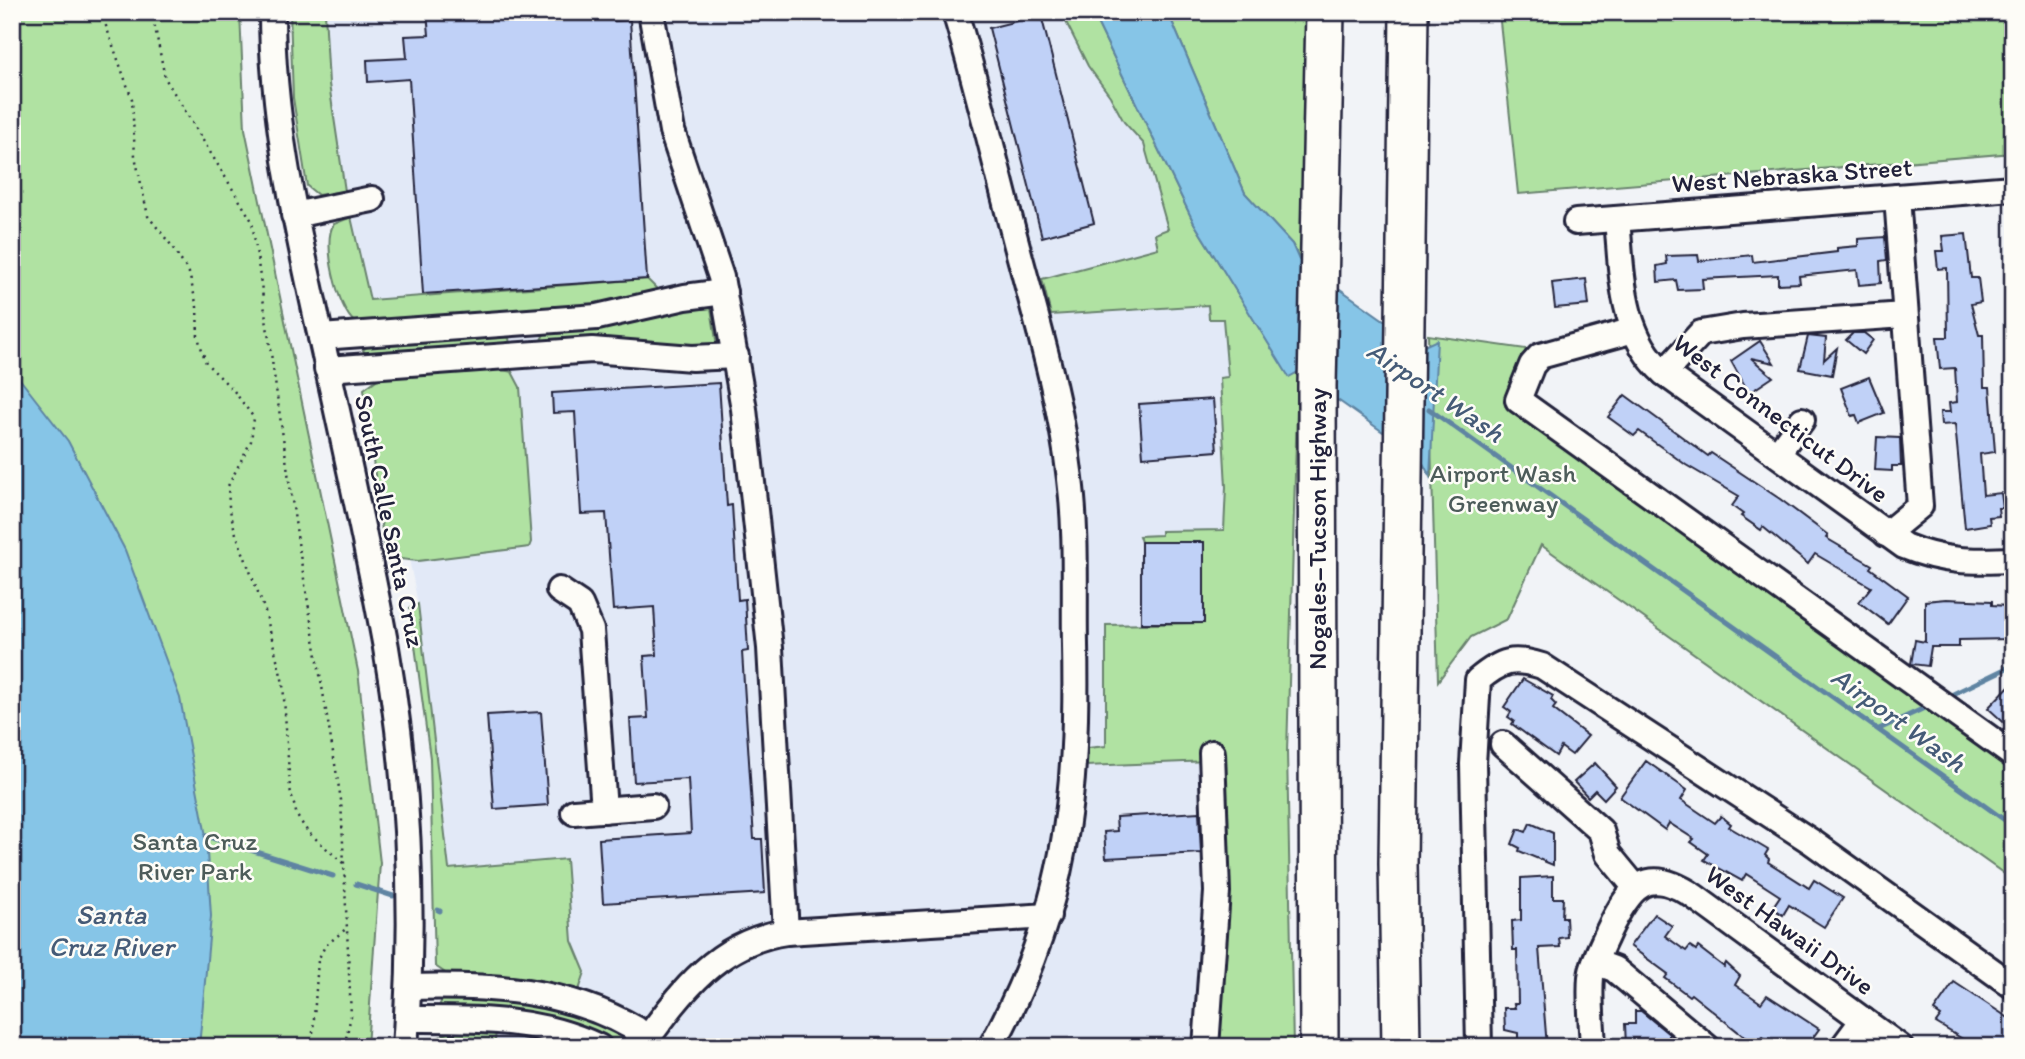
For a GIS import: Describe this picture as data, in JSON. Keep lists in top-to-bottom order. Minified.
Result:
{"streets":{"highway":["Nogales–Tucson Highway"],"street":["West Nebraska Street","West Connecticut Drive","South Calle Santa Cruz","West Hawaii Drive"]},"crossings":[["West Nebraska Street","West Connecticut Drive"]],"water":["Airport Wash","Santa Cruz River"],"parks":["Airport Wash Greenway","Santa Cruz River Park"]}
